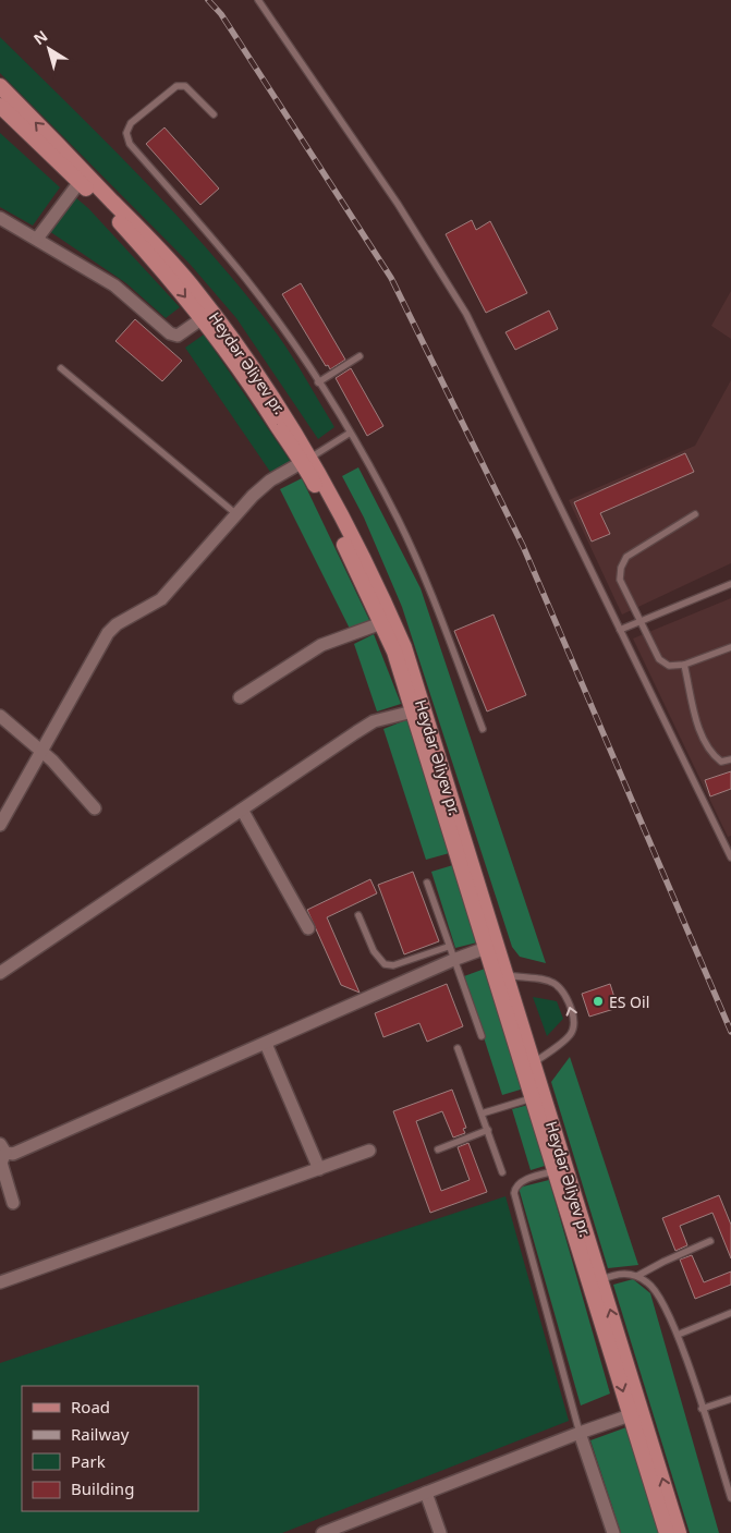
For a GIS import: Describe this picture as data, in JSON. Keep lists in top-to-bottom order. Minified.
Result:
{"streets":{"main road":["Heydər Əliyev pr."]},"places":["ES Oil"],"legend":["Road","Railway","Park","Building"],"north":"top left"}
